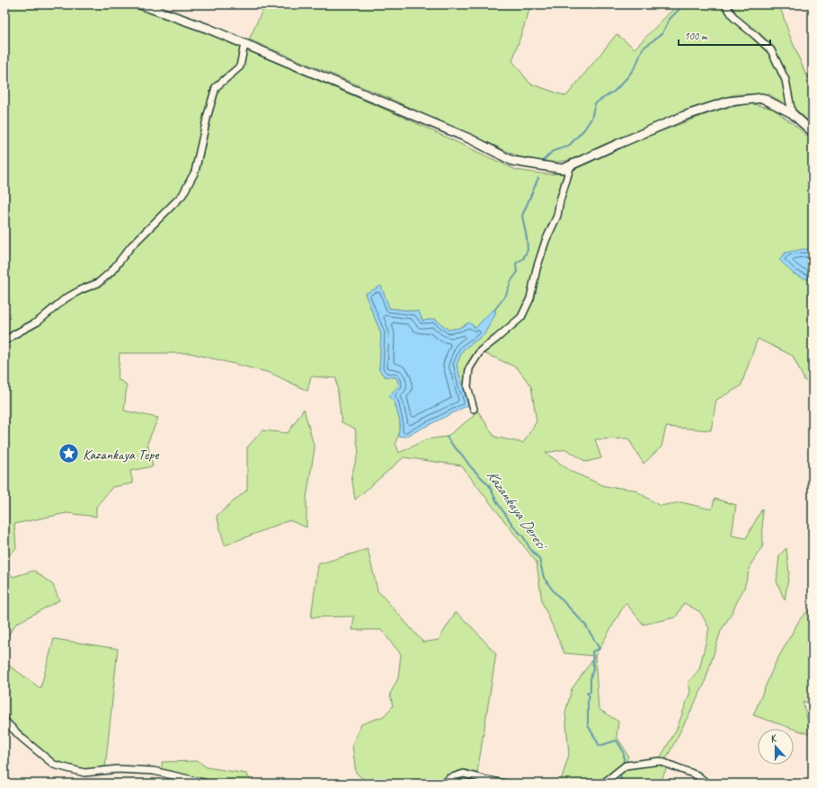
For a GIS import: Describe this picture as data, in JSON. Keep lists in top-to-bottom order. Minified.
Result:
{"water":["Kazankaya Deresi"],"places":{"place":["Kazankaya Tepe"]},"scale_bar":"100 m","north":"top"}
